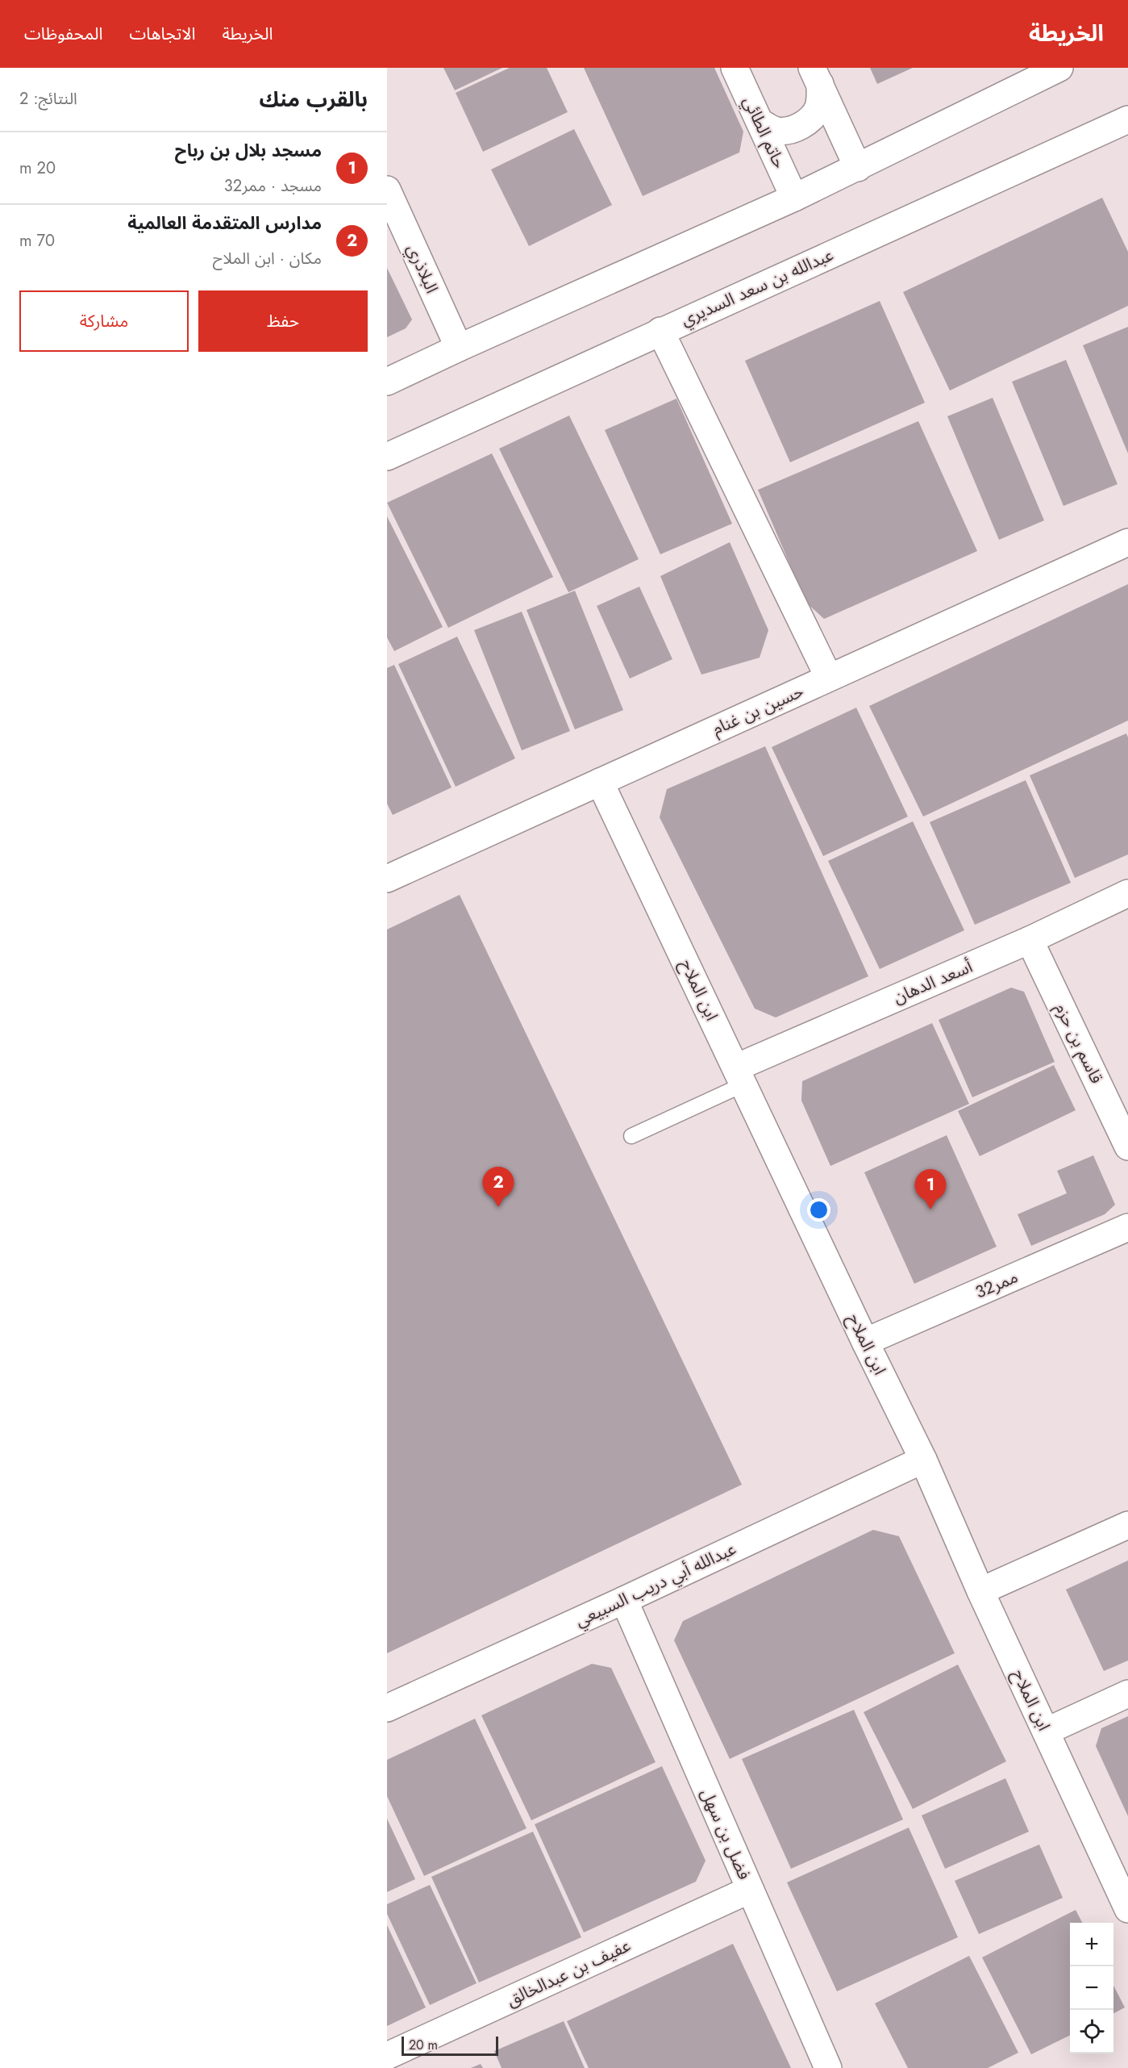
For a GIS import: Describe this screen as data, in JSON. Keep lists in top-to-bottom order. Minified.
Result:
{"streets":{"street":["حاتم الطائي","البلاذري","عبدالله بن سعد السديري","حسين بن غنام","أسعد الدهان","ابن الملاح","قاسم بن حزم","ممر32","عبدالله أبي دريب السبيعي","فضل بن سهل","عفيف بن عبدالخالق"]},"crossings":[["حسين بن غنام","ابن الملاح"],["أسعد الدهان","ابن الملاح"],["أسعد الدهان","قاسم بن حزم"],["ابن الملاح","ممر32"],["ابن الملاح","عبدالله أبي دريب السبيعي"],["عبدالله أبي دريب السبيعي","فضل بن سهل"],["فضل بن سهل","عفيف بن عبدالخالق"]],"scale_bar":"20 m","page":{"header":"الخريطة","nav":["الخريطة","الاتجاهات","المحفوظات"],"heading":["بالقرب منك","النتائج: 2"],"list":[{"mark":"1","name":"مسجد بلال بن رباح","note":"مسجد · ممر32","value":"20 m"},{"mark":"2","name":"مدارس المتقدمة العالمية","note":"مكان · ابن الملاح","value":"70 m"}],"buttons":["حفظ","مشاركة"],"pins":["2","1"],"map_buttons":["+","−"],"scale":"20 m"}}
